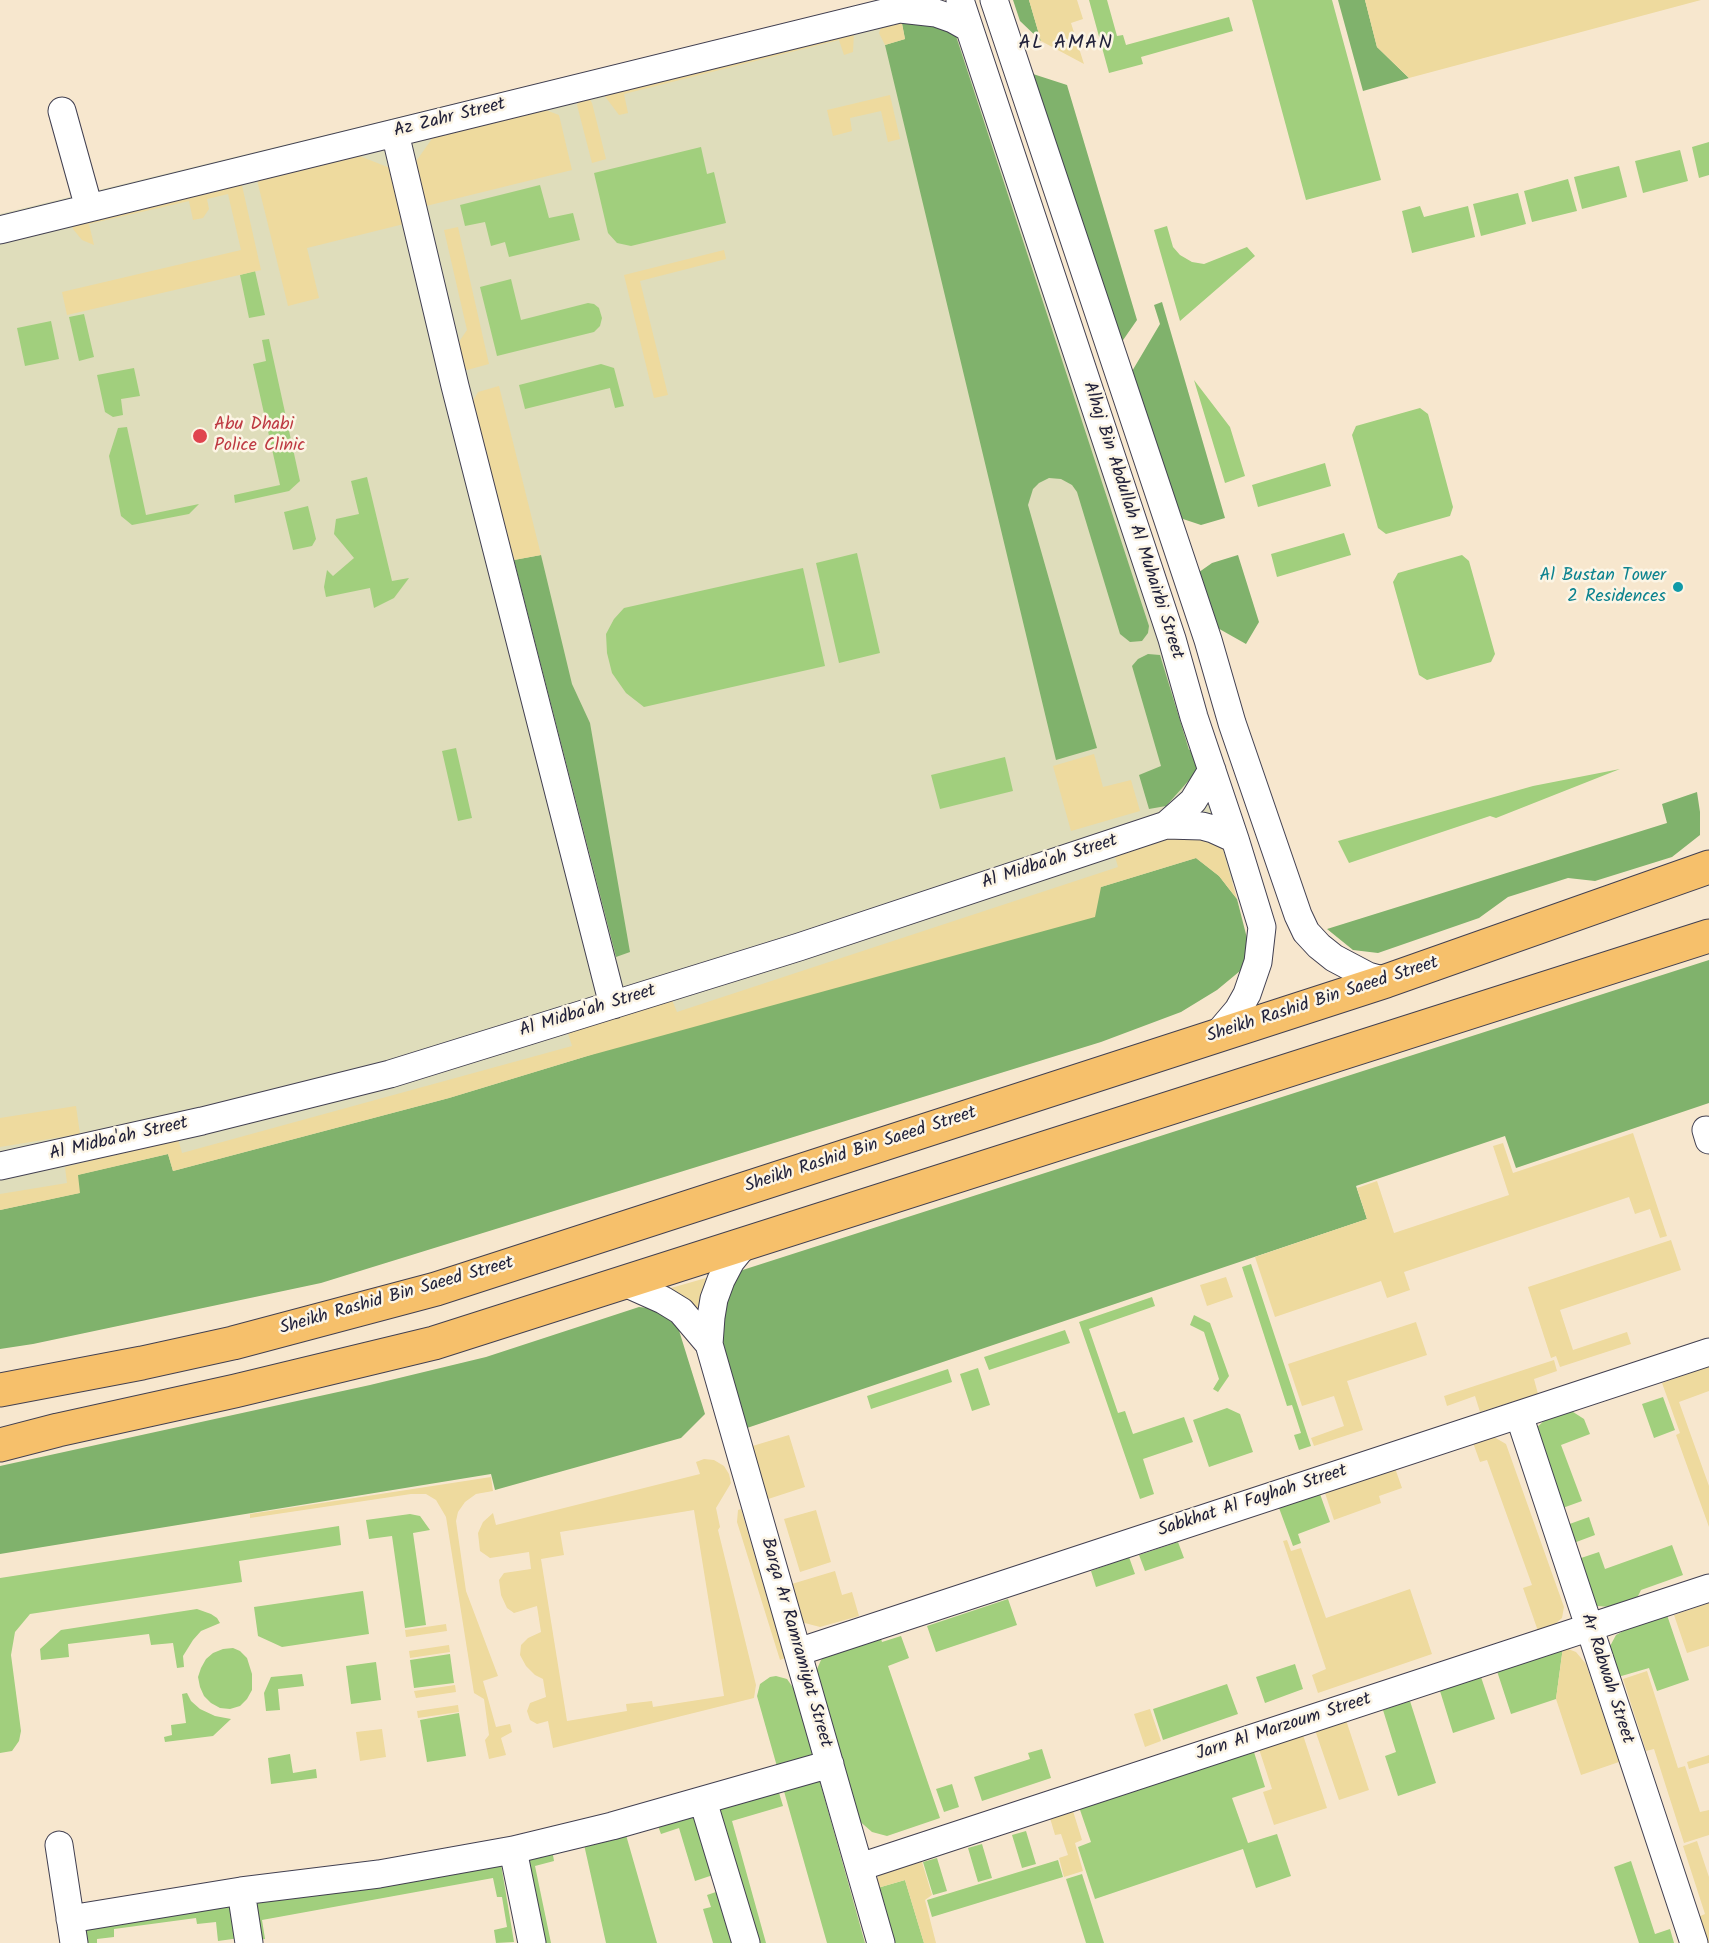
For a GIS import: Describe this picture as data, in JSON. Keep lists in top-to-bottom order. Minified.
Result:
{"streets":{"main road":["Sheikh Rashid Bin Saeed Street"],"street":["Az Zahr Street","Alhaj Bin Abdullah Al Muhairbi Street","Al Midba'ah Street","Sabkhat Al Fayhah Street","Barqa Ar Ramramiyat Street","Ar Rabwah Street","Jarn Al Marzoum Street"]},"crossings":[["Az Zahr Street","Alhaj Bin Abdullah Al Muhairbi Street"],["Alhaj Bin Abdullah Al Muhairbi Street","Al Midba'ah Street"],["Alhaj Bin Abdullah Al Muhairbi Street","Sheikh Rashid Bin Saeed Street"],["Sabkhat Al Fayhah Street","Barqa Ar Ramramiyat Street"],["Sabkhat Al Fayhah Street","Ar Rabwah Street"],["Barqa Ar Ramramiyat Street","Jarn Al Marzoum Street"],["Ar Rabwah Street","Jarn Al Marzoum Street"]],"districts":["AL AMAN"],"places":["Abu Dhabi Police Clinic","Al Bustan Tower 2 Residences"]}
